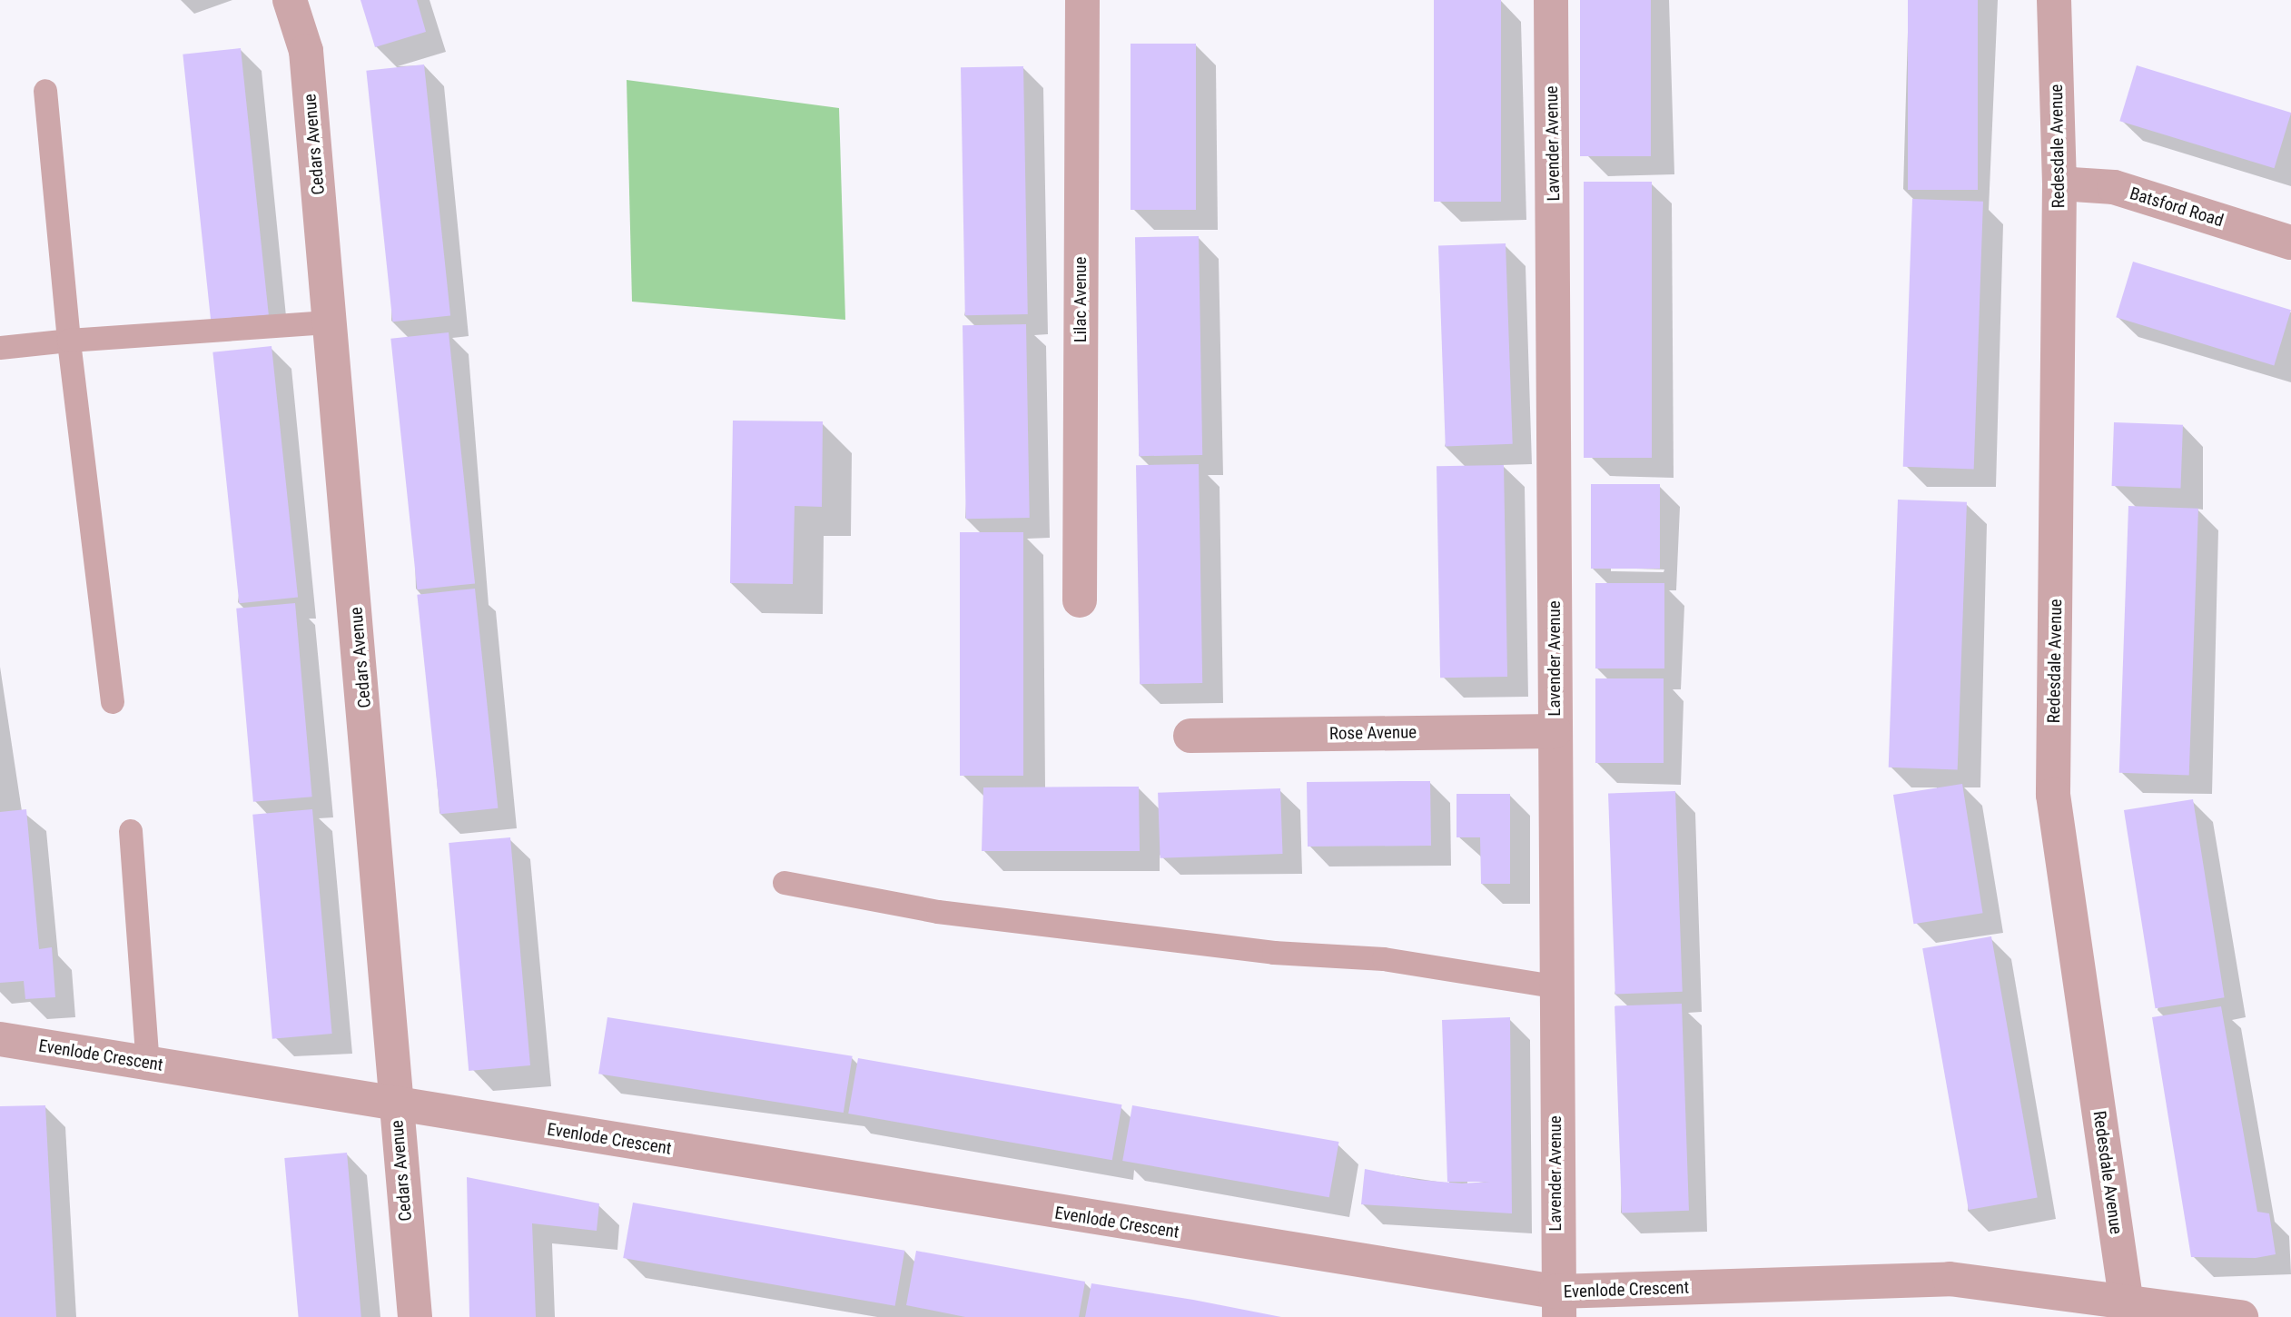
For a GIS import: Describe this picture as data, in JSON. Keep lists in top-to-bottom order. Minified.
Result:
{"streets":{"street":["Lavender Avenue","Cedars Avenue","Redesdale Avenue","Batsford Road","Lilac Avenue","Rose Avenue","Evenlode Crescent"]},"crossings":[["Lavender Avenue","Rose Avenue"],["Lavender Avenue","Evenlode Crescent"],["Cedars Avenue","Evenlode Crescent"],["Redesdale Avenue","Batsford Road"],["Redesdale Avenue","Evenlode Crescent"]]}
